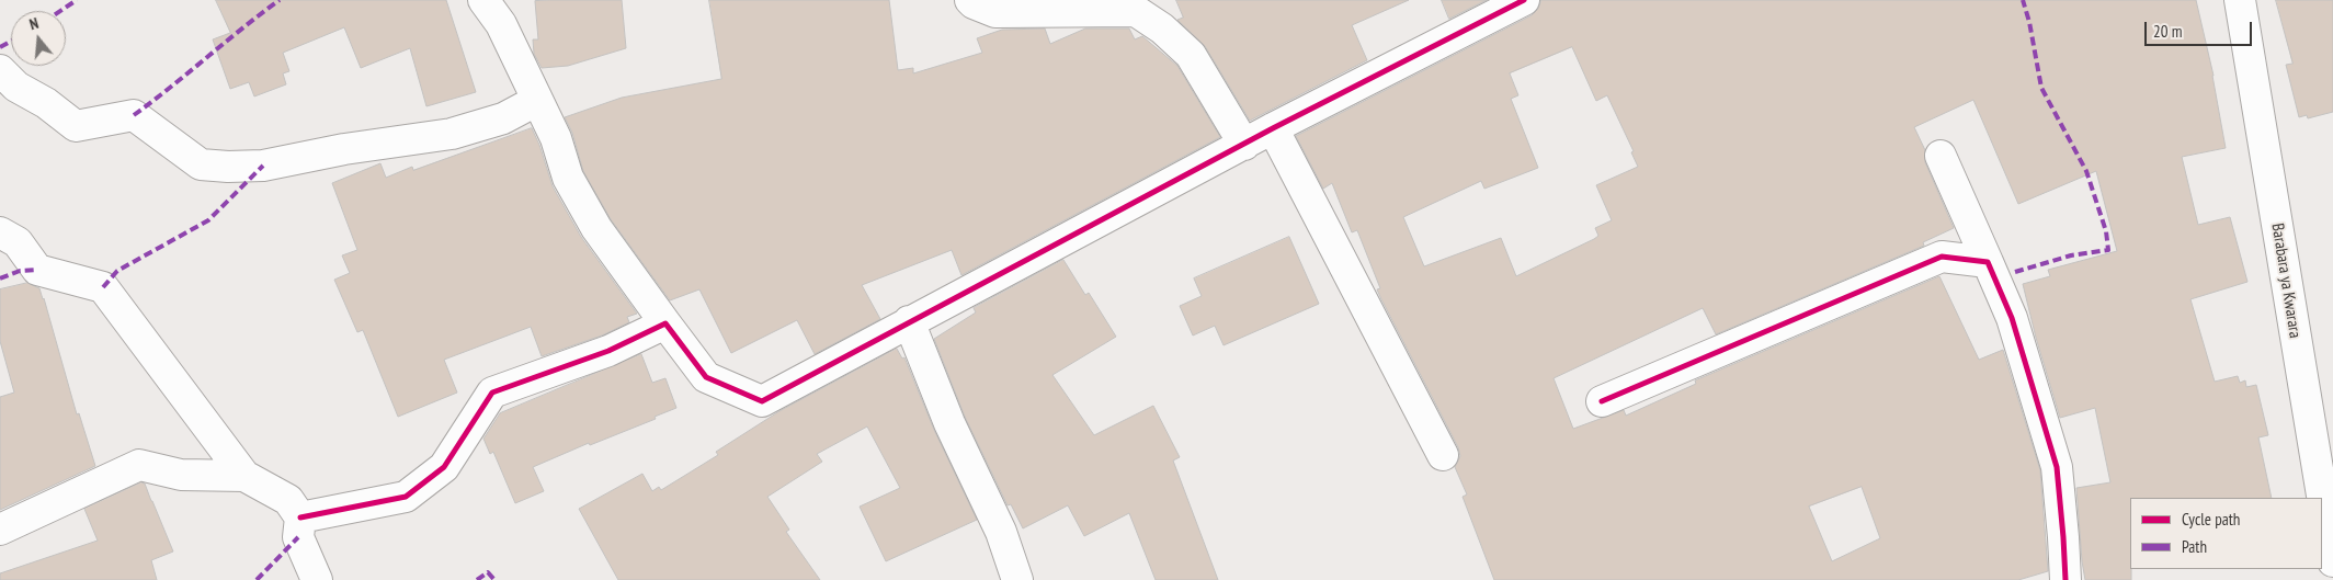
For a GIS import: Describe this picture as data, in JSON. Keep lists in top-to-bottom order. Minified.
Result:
{"streets":{"street":["Barabara ya Kwarara"]},"legend":["Cycle path","Path"],"scale_bar":"20 m","north":"top"}
